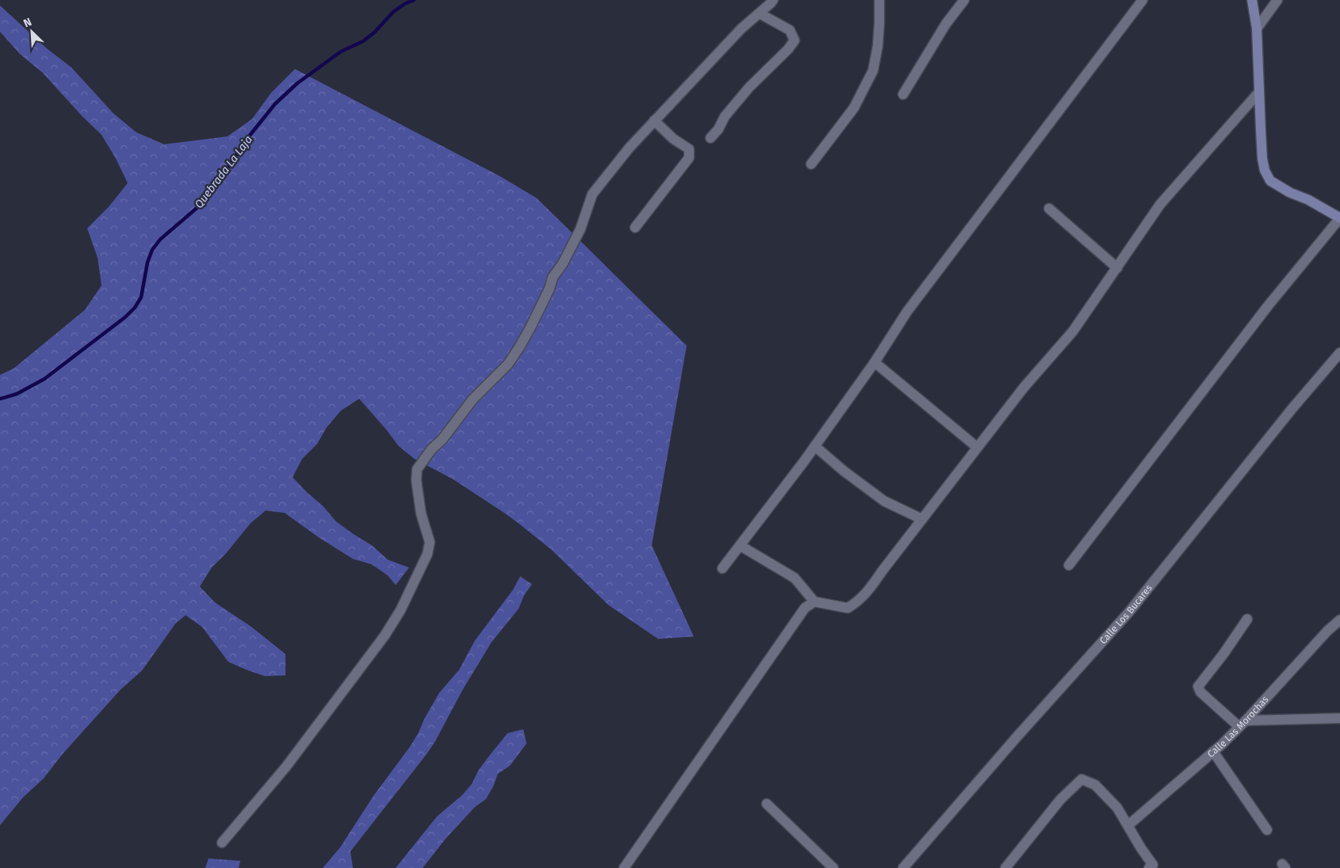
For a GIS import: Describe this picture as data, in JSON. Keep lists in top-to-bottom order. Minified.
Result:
{"streets":{"street":["Calle Los Bucares","Calle Las Morochas"]},"water":["Quebrada La Laja"],"north":"top left"}
